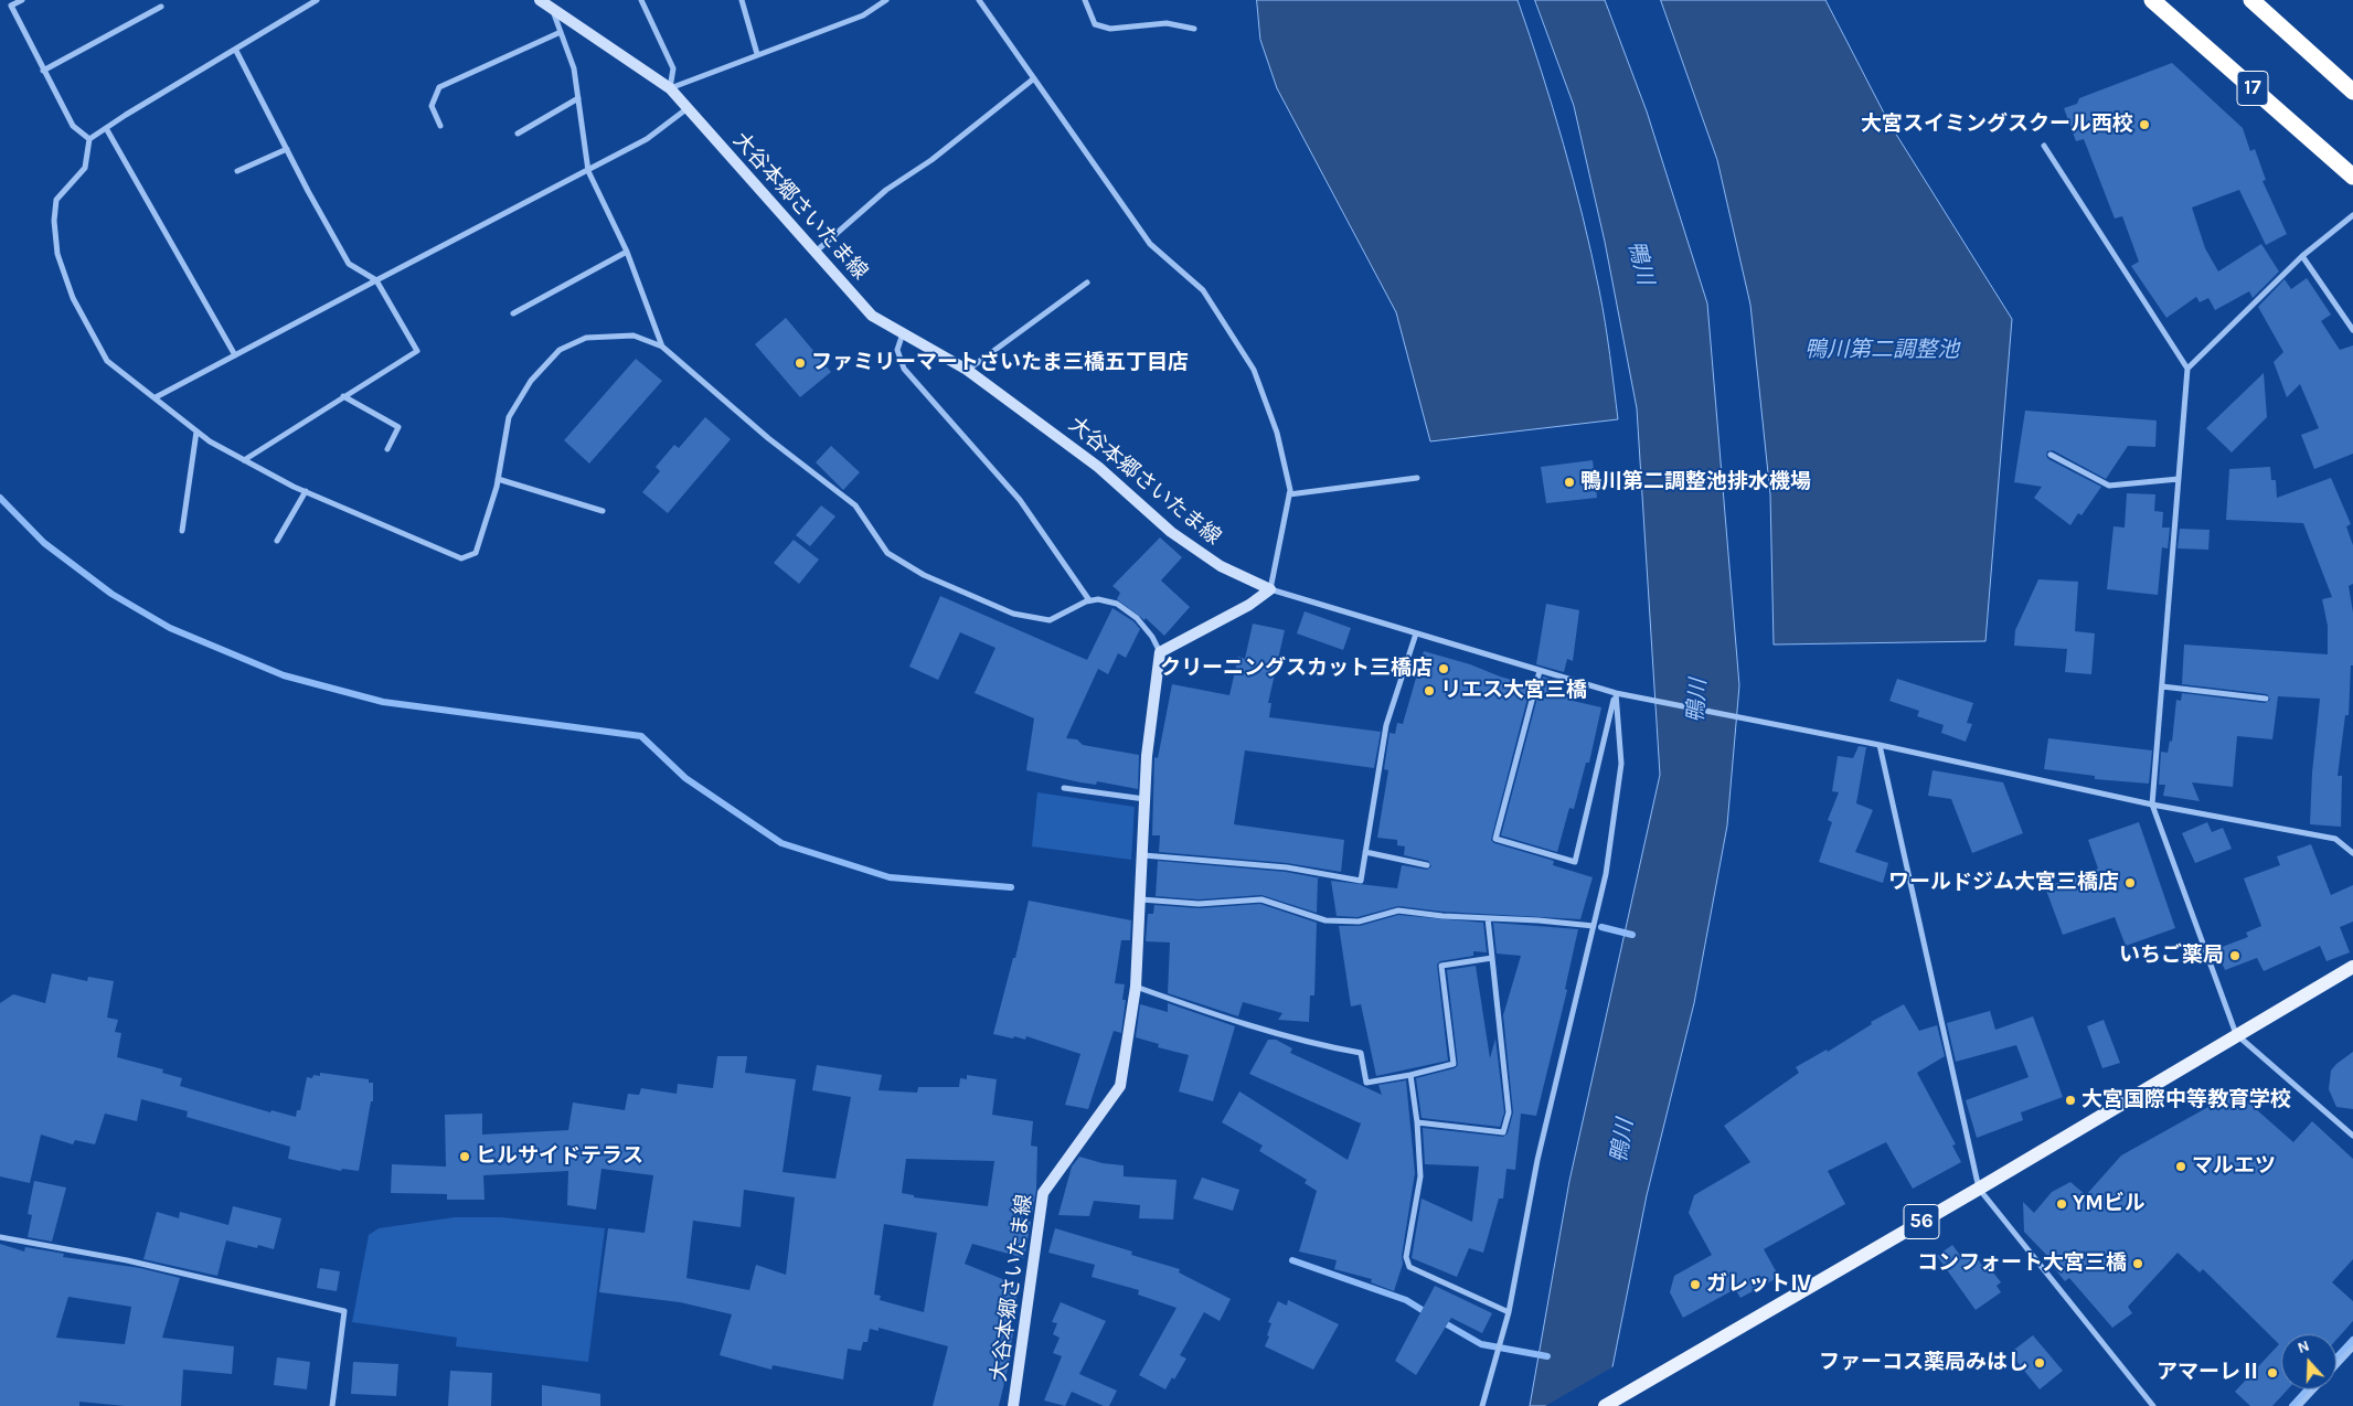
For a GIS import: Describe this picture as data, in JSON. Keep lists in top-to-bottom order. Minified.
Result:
{"streets":{"highway":["17"],"main road":["大谷本郷さいたま線","56"]},"water":["鴨川","鴨川第二調整池"],"places":["大宮スイミングスクール西校","ファミリーマートさいたま三橋五丁目店","鴨川第二調整池排水機場","クリーニングスカット三橋店","リエス大宮三橋","ワールドジム大宮三橋店","いちご薬局","大宮国際中等教育学校","ヒルサイドテラス","マルエツ","YMビル","コンフォート大宮三橋","ガレットⅣ","ファーコス薬局みはし","アマーレⅡ"],"north":"top"}
